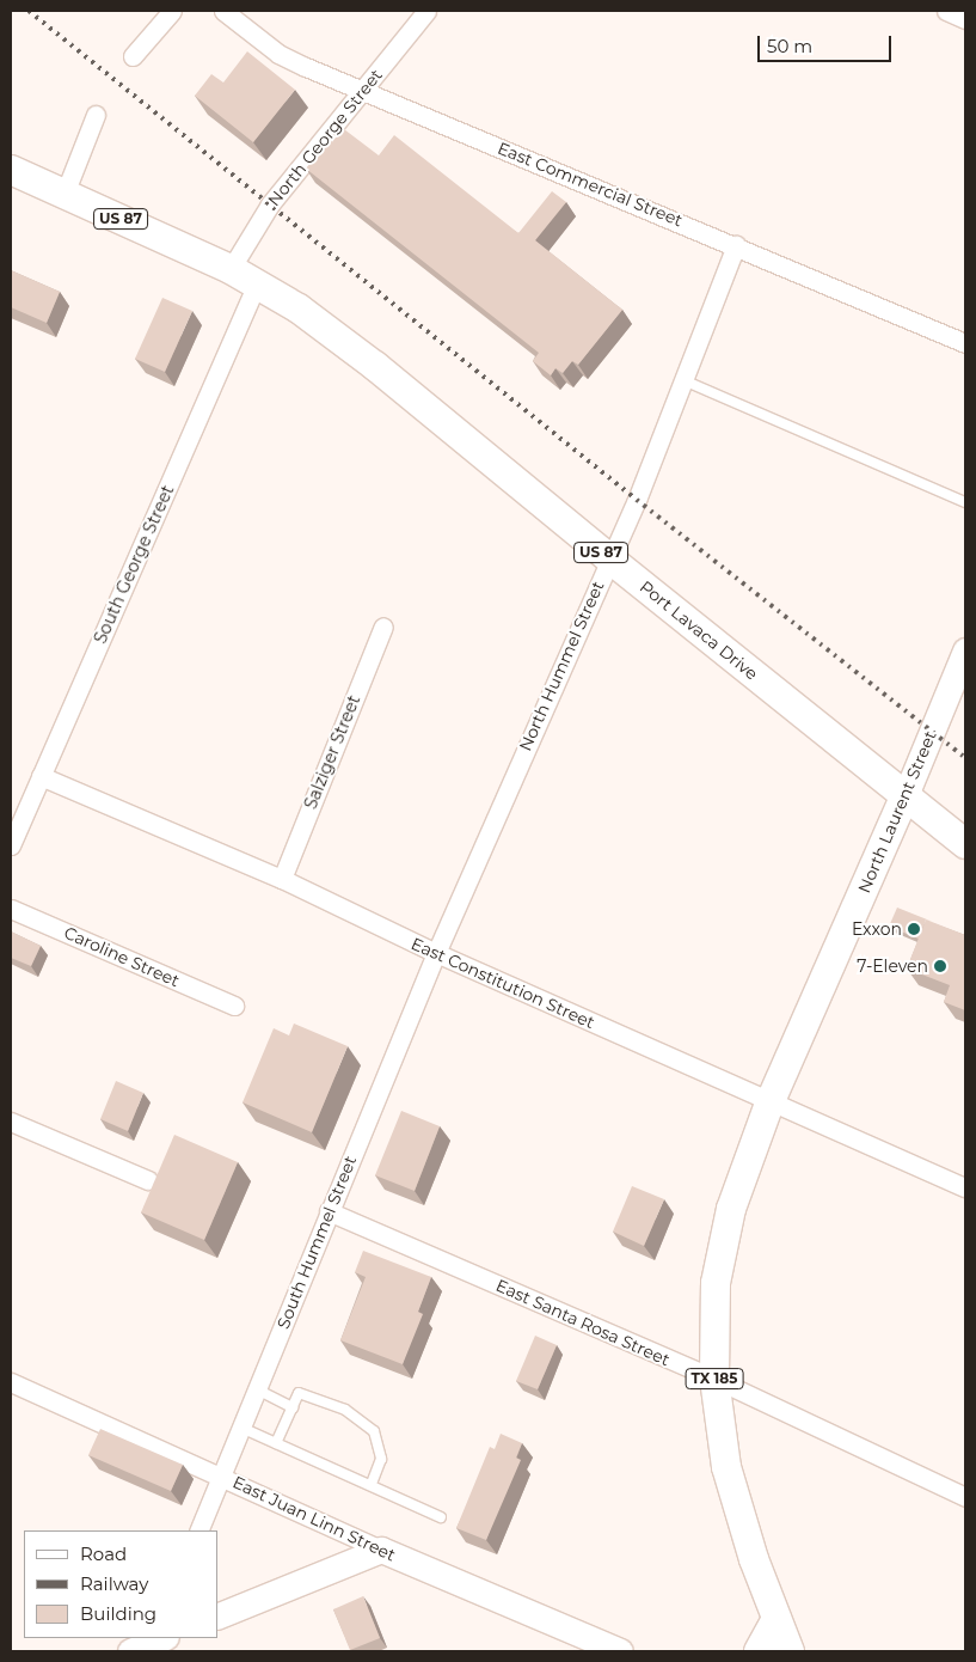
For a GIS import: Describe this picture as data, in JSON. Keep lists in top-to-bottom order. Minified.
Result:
{"streets":{"main road":["US 87","Port Lavaca Drive","North Laurent Street","TX 185"],"street":["North George Street","East Commercial Street","South George Street","North Hummel Street","Salziger Street","Caroline Street","East Constitution Street","South Hummel Street","East Santa Rosa Street","East Juan Linn Street"]},"crossings":[["North George Street","East Commercial Street"],["North George Street","US 87"],["North George Street","Port Lavaca Drive"],["East Commercial Street","North Hummel Street"],["US 87","Port Lavaca Drive"],["South George Street","Port Lavaca Drive"],["South George Street","East Constitution Street"],["Port Lavaca Drive","North Hummel Street"],["Port Lavaca Drive","North Laurent Street"],["North Hummel Street","East Constitution Street"],["North Hummel Street","South Hummel Street"],["Salziger Street","East Constitution Street"],["North Laurent Street","East Constitution Street"],["North Laurent Street","TX 185"],["East Constitution Street","South Hummel Street"],["East Constitution Street","TX 185"],["South Hummel Street","East Santa Rosa Street"],["South Hummel Street","East Juan Linn Street"],["East Santa Rosa Street","TX 185"]],"places":["Exxon","7-Eleven"],"legend":["Road","Railway","Building"],"scale_bar":"50 m"}
